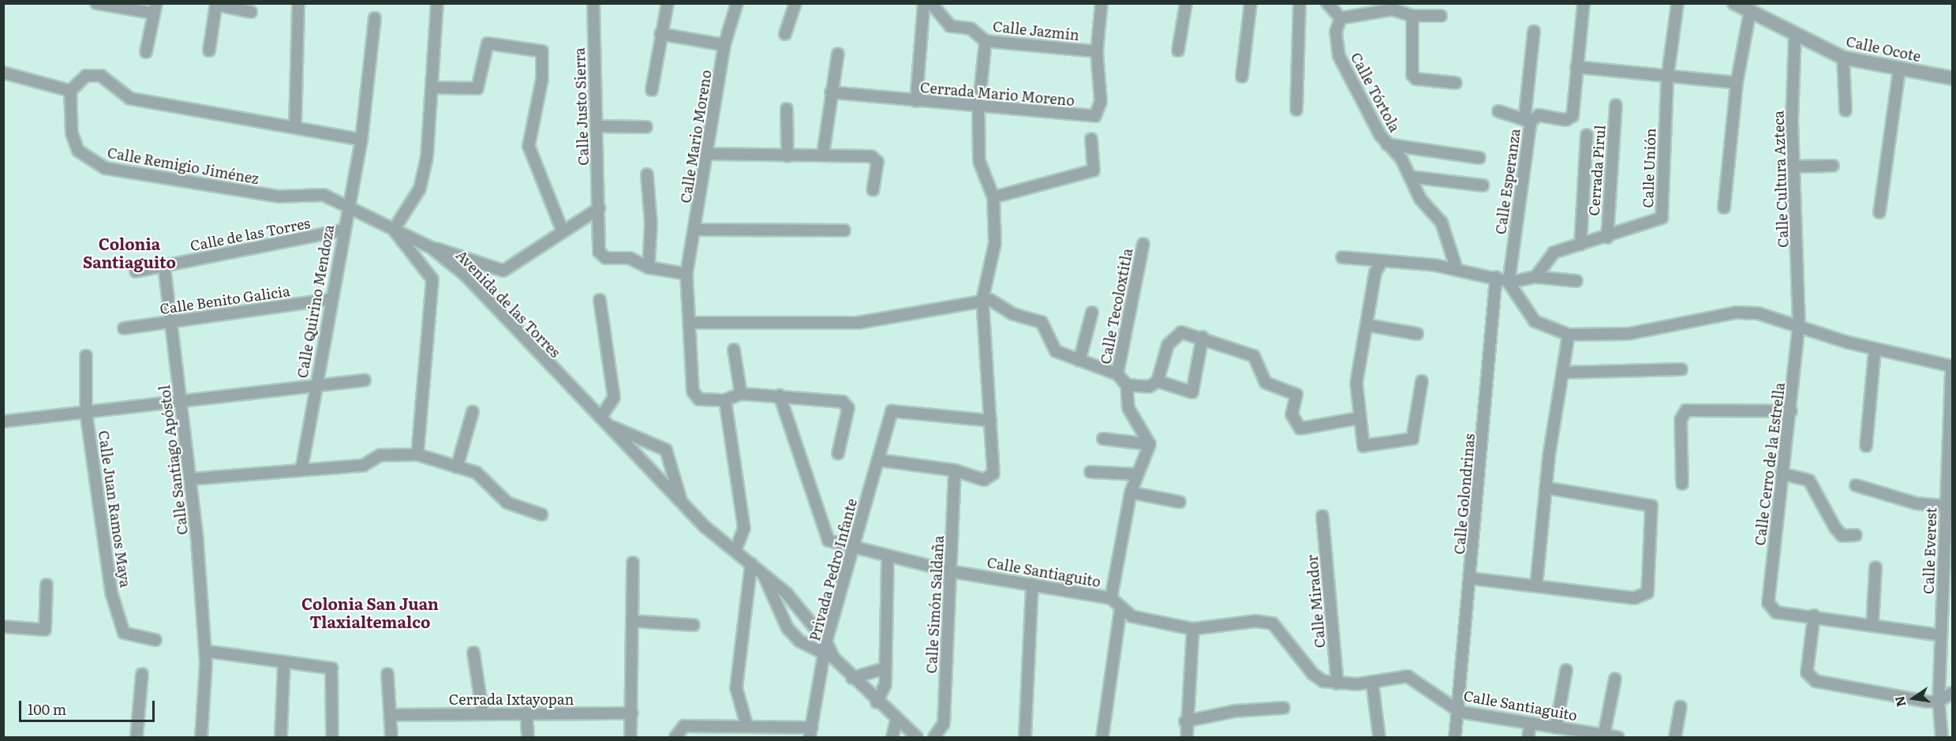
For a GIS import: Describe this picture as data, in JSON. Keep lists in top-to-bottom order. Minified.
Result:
{"streets":{"street":["Calle Jazmín","Calle Ocote","Calle Tórtola","Cerrada Mario Moreno","Calle Justo Sierra","Calle Mario Moreno","Calle Remigio Jiménez","Calle Unión","Cerrada Pirul","Calle Cultura Azteca","Calle Esperanza","Calle de las Torres","Calle Benito Galicia","Calle Quirino Mendoza","Avenida de las Torres","Calle Tecoloxtitla","Calle Santiago Apóstol","Calle Cerro de la Estrella","Calle Golondrinas","Calle Juan Ramos Maya","Calle Everest","Privada Pedro Infante","Calle Santiaguito","Calle Mirador","Calle Simón Saldaña","Cerrada Ixtayopan"]},"crossings":[["Calle Jazmín","Cerrada Mario Moreno"],["Calle Ocote","Calle Cultura Azteca"],["Calle Remigio Jiménez","Calle Quirino Mendoza"],["Calle Remigio Jiménez","Avenida de las Torres"],["Calle Unión","Cerrada Pirul"],["Calle Cultura Azteca","Calle Cerro de la Estrella"],["Calle de las Torres","Calle Quirino Mendoza"],["Calle de las Torres","Calle Santiago Apóstol"],["Calle Benito Galicia","Calle Quirino Mendoza"],["Calle Benito Galicia","Calle Santiago Apóstol"],["Calle Quirino Mendoza","Avenida de las Torres"],["Avenida de las Torres","Privada Pedro Infante"],["Calle Golondrinas","Calle Santiaguito"],["Privada Pedro Infante","Calle Santiaguito"],["Calle Santiaguito","Calle Mirador"],["Calle Santiaguito","Calle Simón Saldaña"]],"districts":["Colonia Santiaguito","Colonia San Juan Tlaxialtemalco"],"scale_bar":"100 m","north":"left"}
